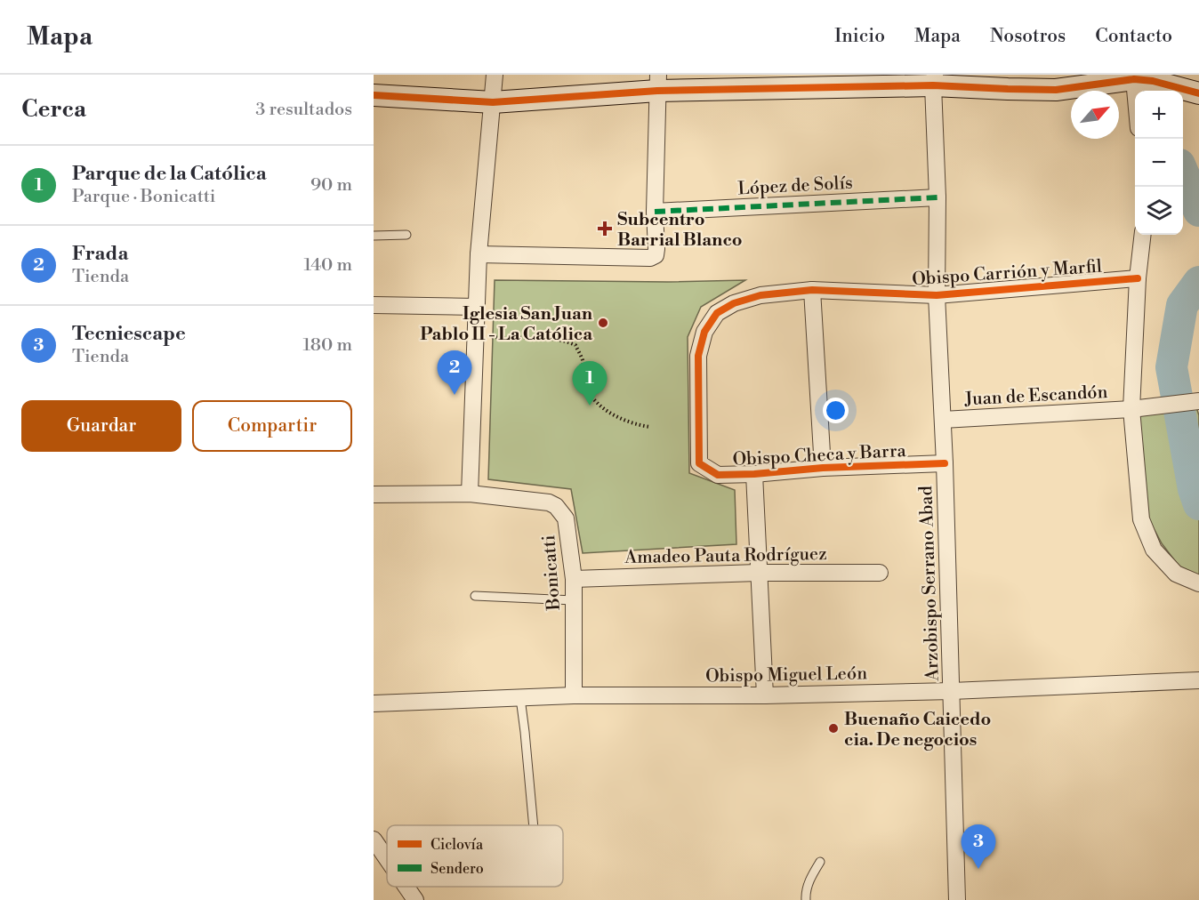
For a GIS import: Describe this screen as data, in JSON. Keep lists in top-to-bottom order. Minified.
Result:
{"streets":{"street":["López de Solís","Obispo Carrión y Marfil","Juan de Escandón","Obispo Checa y Barra","Amadeo Pauta Rodríguez","Bonicatti","Arzobispo Serrano Abad","Obispo Miguel León"]},"crossings":[["López de Solís","Arzobispo Serrano Abad"],["Obispo Carrión y Marfil","Obispo Checa y Barra"],["Obispo Carrión y Marfil","Arzobispo Serrano Abad"],["Juan de Escandón","Arzobispo Serrano Abad"],["Obispo Checa y Barra","Arzobispo Serrano Abad"],["Amadeo Pauta Rodríguez","Bonicatti"],["Bonicatti","Obispo Miguel León"],["Arzobispo Serrano Abad","Obispo Miguel León"]],"places":{"health":["Subcentro Barrial Blanco"],"other":["Iglesia San Juan Pablo II - La Católica","Buenaño Caicedo cia. De negocios"]},"legend":["Ciclovía","Sendero"],"north":"top right","page":{"header":"Mapa","nav":["Inicio","Mapa","Nosotros","Contacto"],"heading":["Cerca","3 resultados"],"map_buttons":["+","−"],"list":[{"mark":"1","name":"Parque de la Católica","note":"Parque · Bonicatti","value":"90 m"},{"mark":"2","name":"Frada","note":"Tienda","value":"140 m"},{"mark":"3","name":"Tecniescape","note":"Tienda","value":"180 m"}],"pins":["2","1","3"],"buttons":["Guardar","Compartir"]}}
